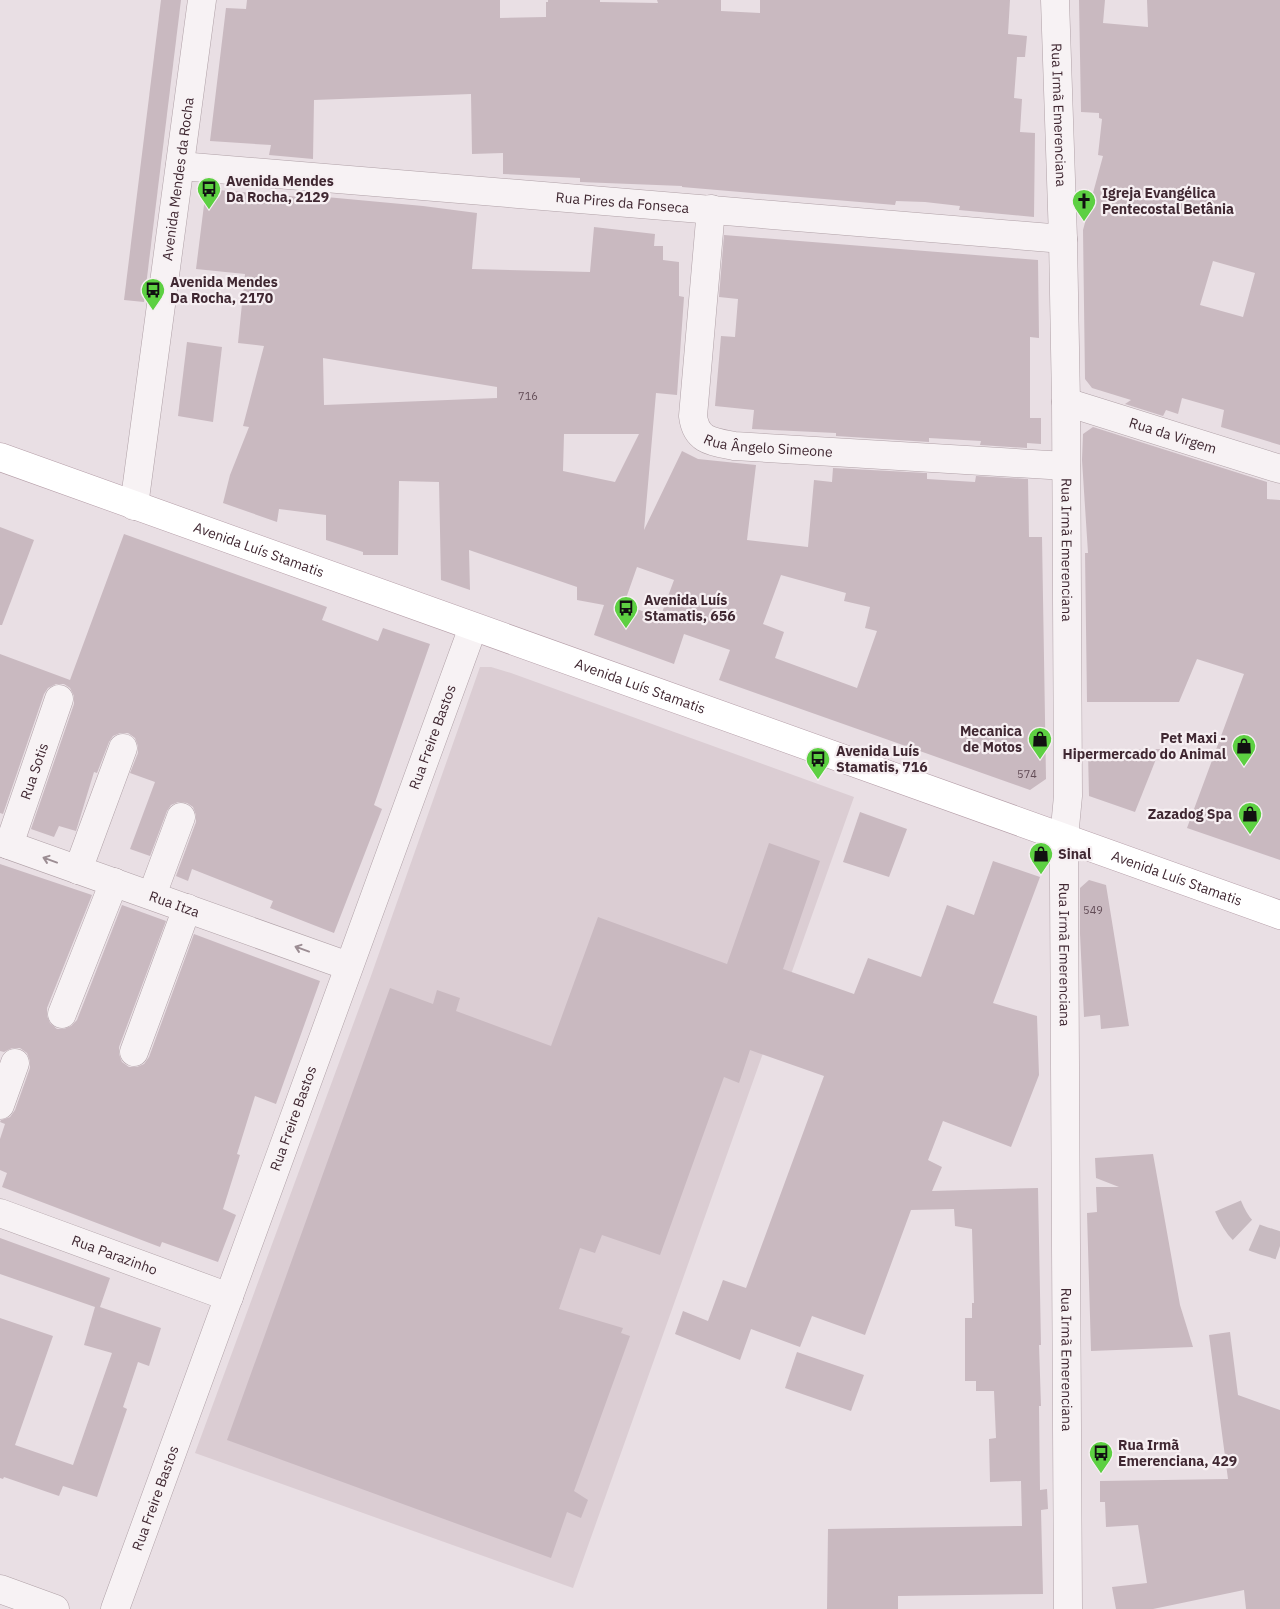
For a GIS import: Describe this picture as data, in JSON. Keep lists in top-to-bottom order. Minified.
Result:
{"streets":{"main road":["Avenida Luís Stamatis"],"street":["Rua Irmã Emerenciana","Avenida Mendes da Rocha","Rua Pires da Fonseca","Rua da Virgem","Rua Ângelo Simeone","Rua Freire Bastos","Rua Sotis","Rua Itza","Rua Parazinho"]},"crossings":[["Rua Irmã Emerenciana","Rua Pires da Fonseca"],["Rua Irmã Emerenciana","Rua da Virgem"],["Rua Irmã Emerenciana","Rua Ângelo Simeone"],["Rua Irmã Emerenciana","Avenida Luís Stamatis"],["Avenida Mendes da Rocha","Rua Pires da Fonseca"],["Avenida Mendes da Rocha","Avenida Luís Stamatis"],["Rua Pires da Fonseca","Rua Ângelo Simeone"],["Avenida Luís Stamatis","Rua Freire Bastos"],["Rua Freire Bastos","Rua Itza"],["Rua Freire Bastos","Rua Parazinho"],["Rua Sotis","Rua Itza"]],"one_way":["Rua Itza"],"places":{"bus stop":["Avenida Mendes Da Rocha, 2129","Avenida Mendes Da Rocha, 2170","Avenida Luís Stamatis, 656","Avenida Luís Stamatis, 716","Rua Irmã Emerenciana, 429"],"church":["Igreja Evangélica Pentecostal Betânia"],"shop":["Mecanica de Motos","Pet Maxi - Hipermercado do Animal","Zazadog Spa","Sinal"]},"house_numbers":["716","574","549"]}
